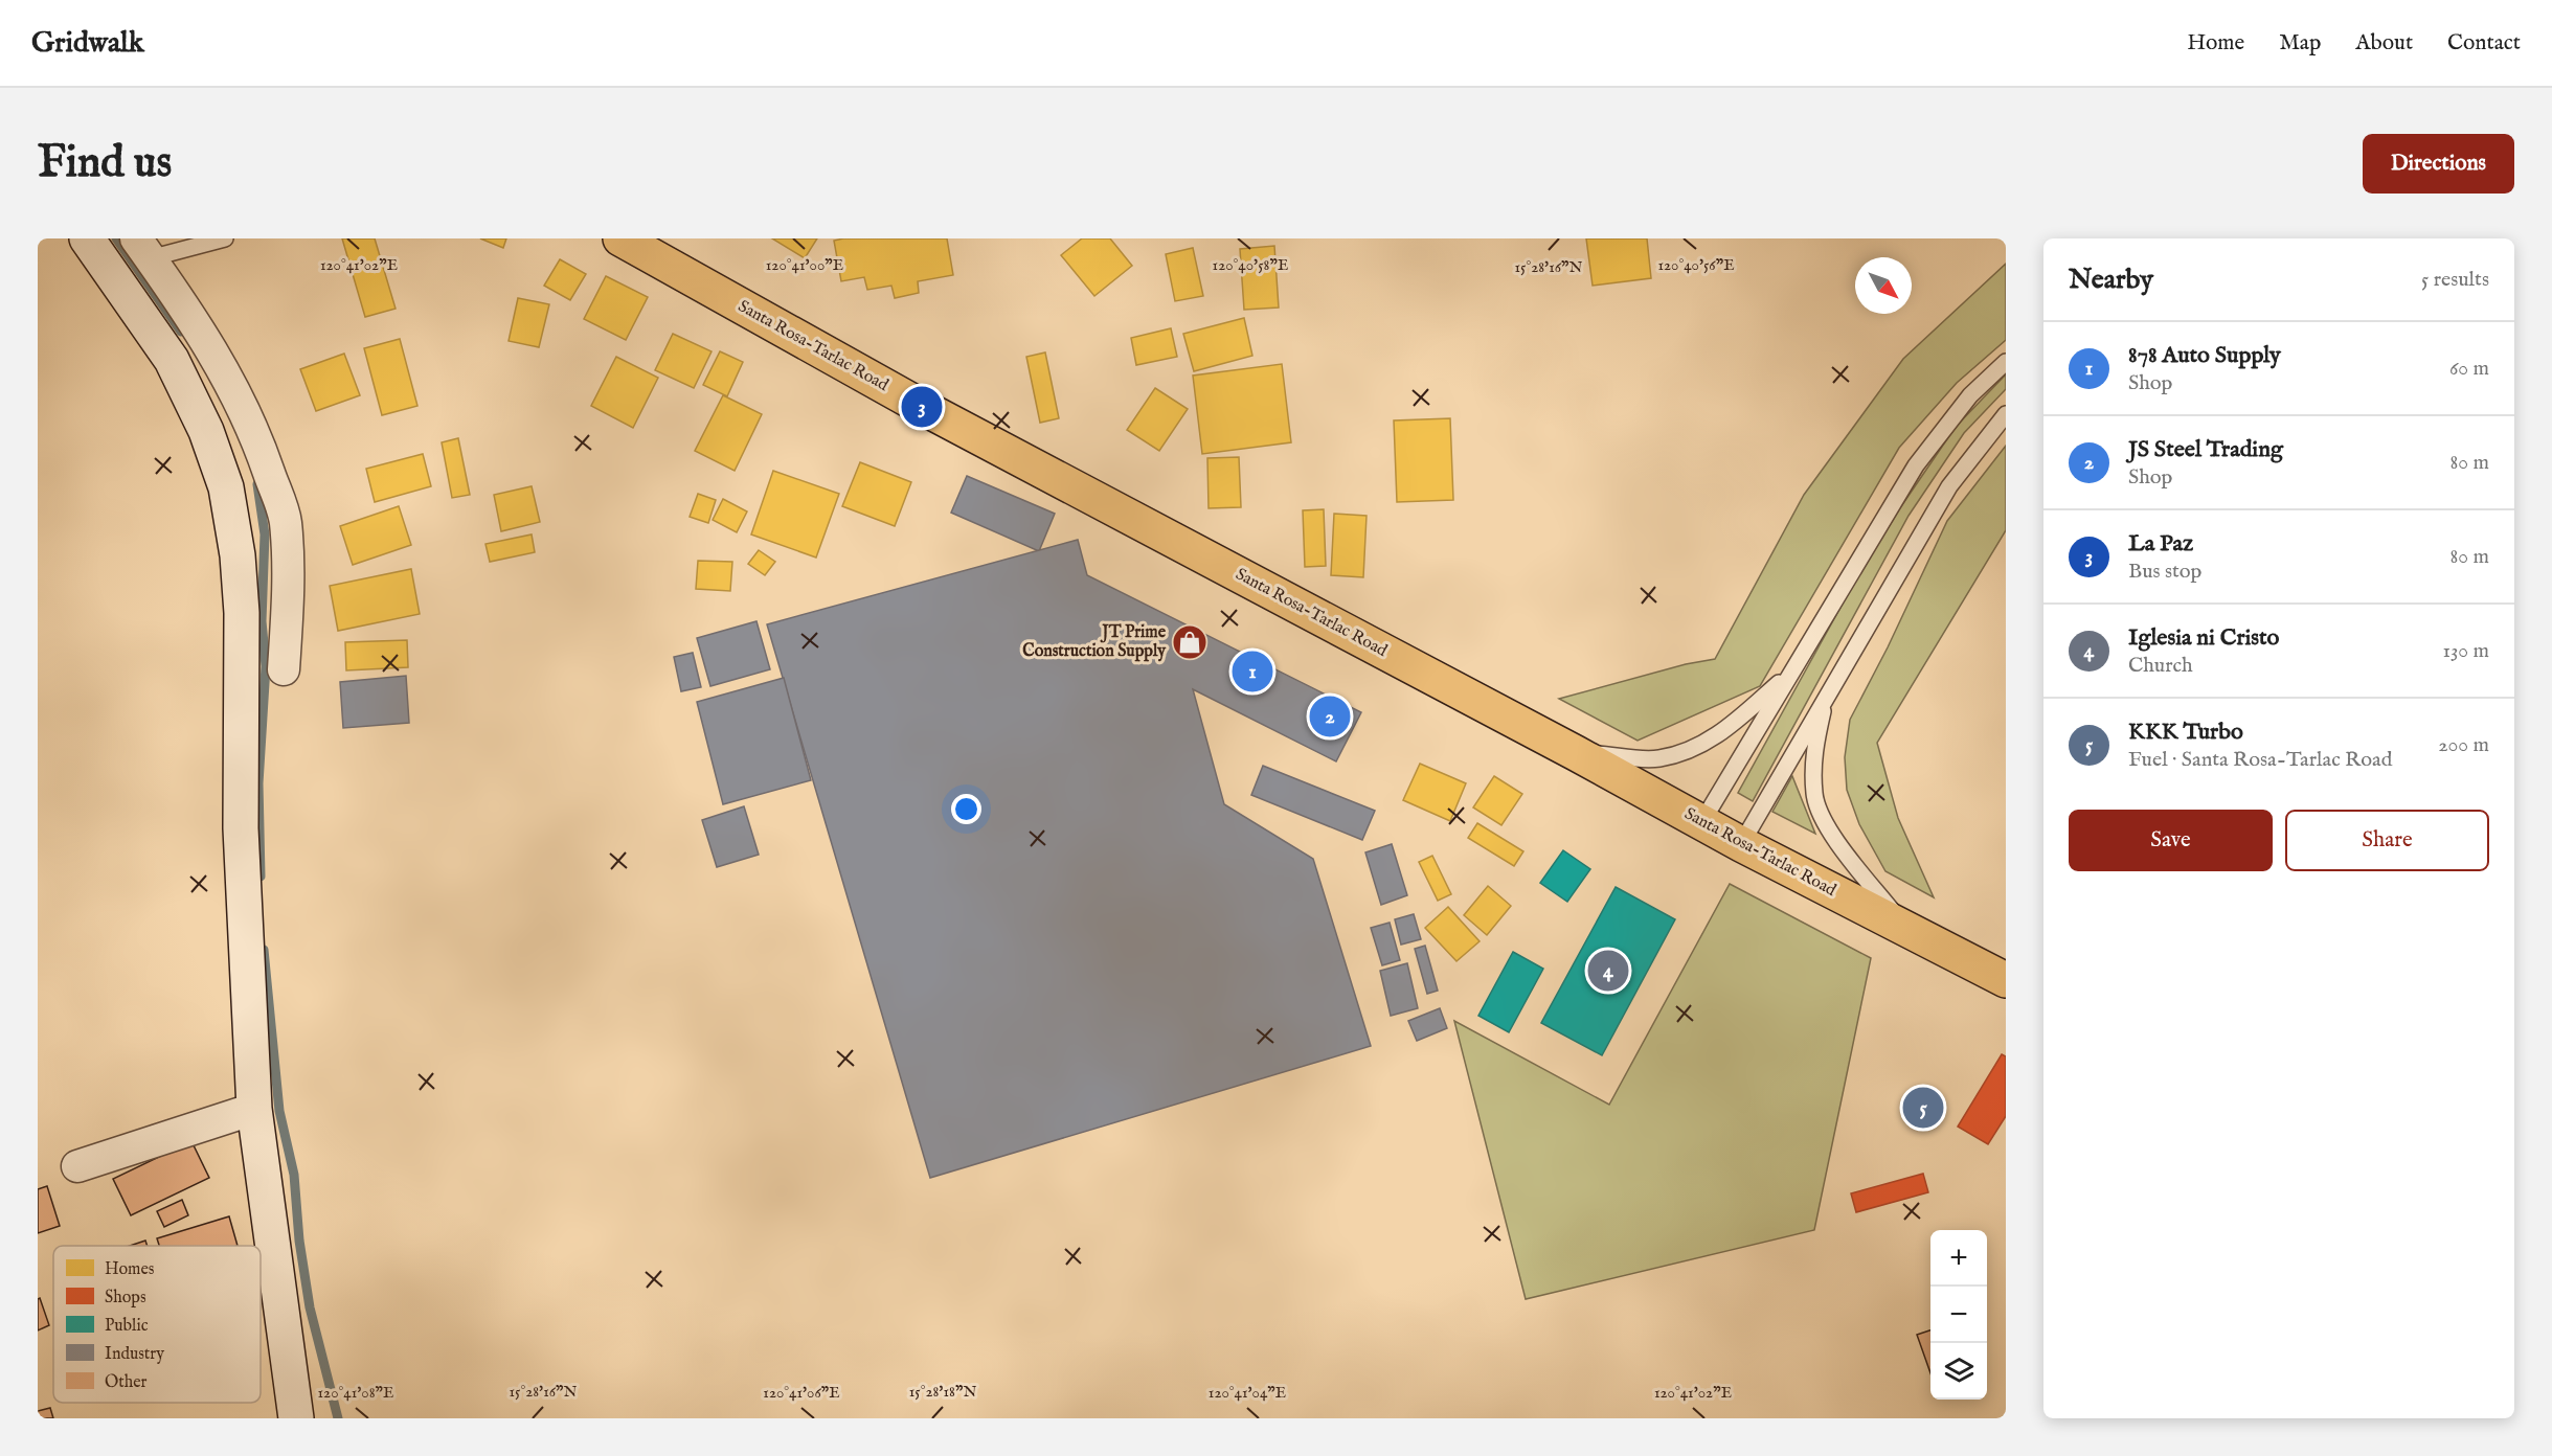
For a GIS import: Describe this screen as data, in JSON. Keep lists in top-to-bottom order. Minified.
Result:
{"streets":{"highway":["Santa Rosa-Tarlac Road"]},"places":{"shop":["JT Prime Construction Supply"]},"legend":["Homes","Shops","Public","Industry","Other"],"north":"bottom right","page":{"header":"Gridwalk","nav":["Home","Map","About","Contact"],"buttons":["Directions",["Save","Share"]],"title":"Find us","heading":["Nearby","5 results"],"list":[{"mark":"1","name":"878 Auto Supply","note":"Shop","value":"60 m"},{"mark":"2","name":"JS Steel Trading","note":"Shop","value":"80 m"},{"mark":"3","name":"La Paz","note":"Bus stop","value":"80 m"},{"mark":"4","name":"Iglesia ni Cristo","note":"Church","value":"130 m"},{"mark":"5","name":"KKK Turbo","note":"Fuel · Santa Rosa-Tarlac Road","value":"200 m"}],"pins":["3","1","2","4","5"],"map_buttons":["+","−"]},"coordinates":["120°41'02\"E","120°41'00\"E","120°40'58\"E","120°40'56\"E","15°28'16\"N","15°28'18\"N","120°41'08\"E","120°41'06\"E","120°41'04\"E"]}
